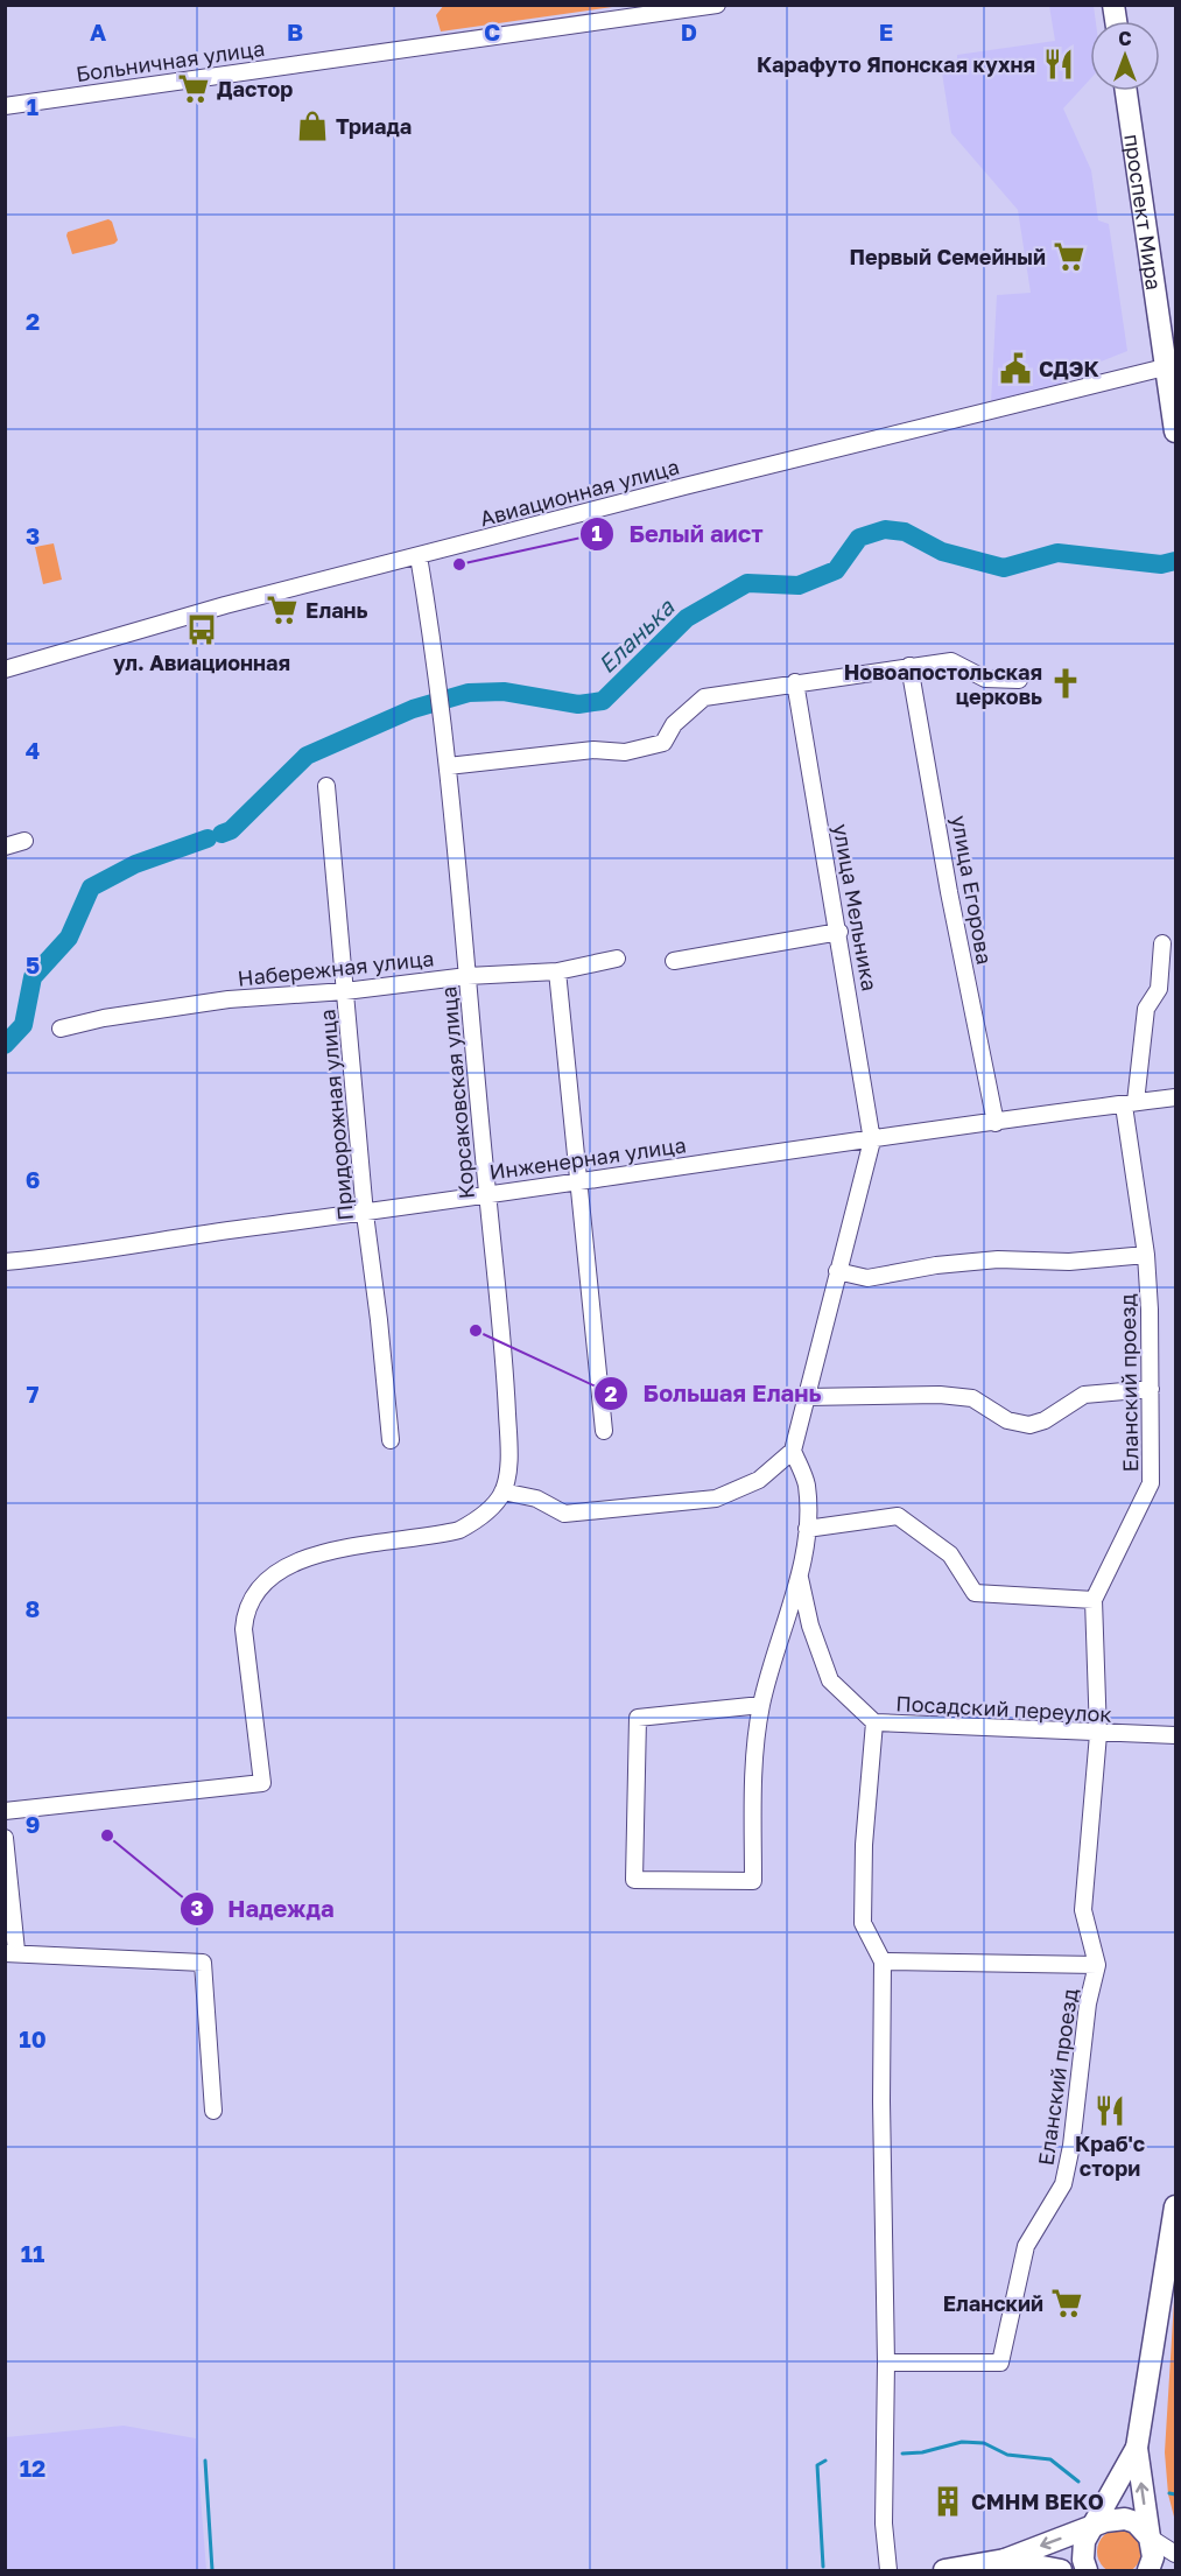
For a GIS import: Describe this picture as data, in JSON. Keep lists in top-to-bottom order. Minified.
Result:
{"streets":{"main road":["проспект Мира"],"street":["Больничная улица","Авиационная улица","улица Егорова","улица Мельника","Набережная улица","Корсаковская улица","Придорожная улица","Инженерная улица","Еланский проезд","Посадский переулок"]},"crossings":[["проспект Мира","Авиационная улица"],["Авиационная улица","Корсаковская улица"],["улица Егорова","Инженерная улица"],["улица Мельника","Инженерная улица"],["Набережная улица","Корсаковская улица"],["Набережная улица","Придорожная улица"],["Корсаковская улица","Инженерная улица"],["Придорожная улица","Инженерная улица"],["Инженерная улица","Еланский проезд"],["Еланский проезд","Посадский переулок"]],"water":["Еланька"],"places":{"restaurant":["Карафуто Японская кухня","Краб'с стори"],"supermarket":["Дастор","Первый Семейный","Елань","Еланский"],"shop":["Триада"],"public building":["СДЭК"],"other":["Белый аист","Большая Елань","Надежда"],"bus stop":["ул. Авиационная"],"church":["Новоапостольская церковь"],"building":["СМНМ ВЕКО"]},"north":"top","grid":{"columns":["A","B","C","D","E"],"rows":["1","2","3","4","5","6","7","8","9","10","11","12"]}}
